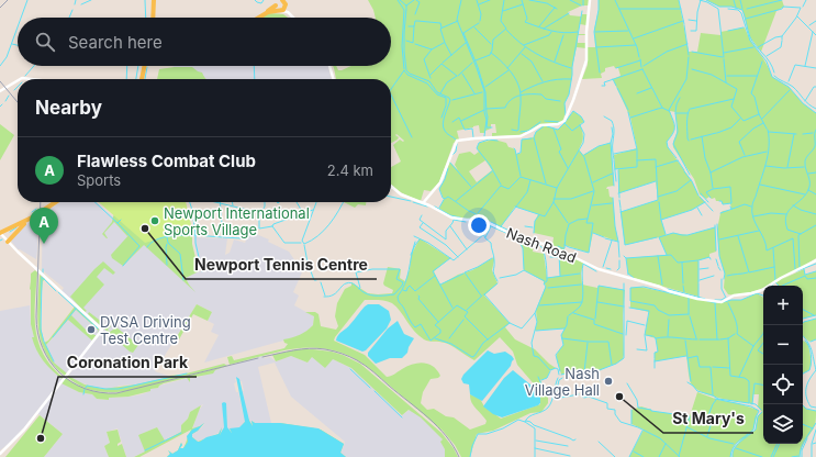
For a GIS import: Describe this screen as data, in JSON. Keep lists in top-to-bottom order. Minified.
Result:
{"streets":{"street":["Nash Road"]},"places":["Newport International Sports Village","Newport Tennis Centre","DVSA Driving Test Centre","Nash Village Hall","St Mary's","Coronation Park"],"page":{"search":"Search here","heading":"Nearby","list":[{"mark":"A","name":"Flawless Combat Club","note":"Sports","value":"2.4 km"}],"pins":"A","map_buttons":["+","−"]}}
